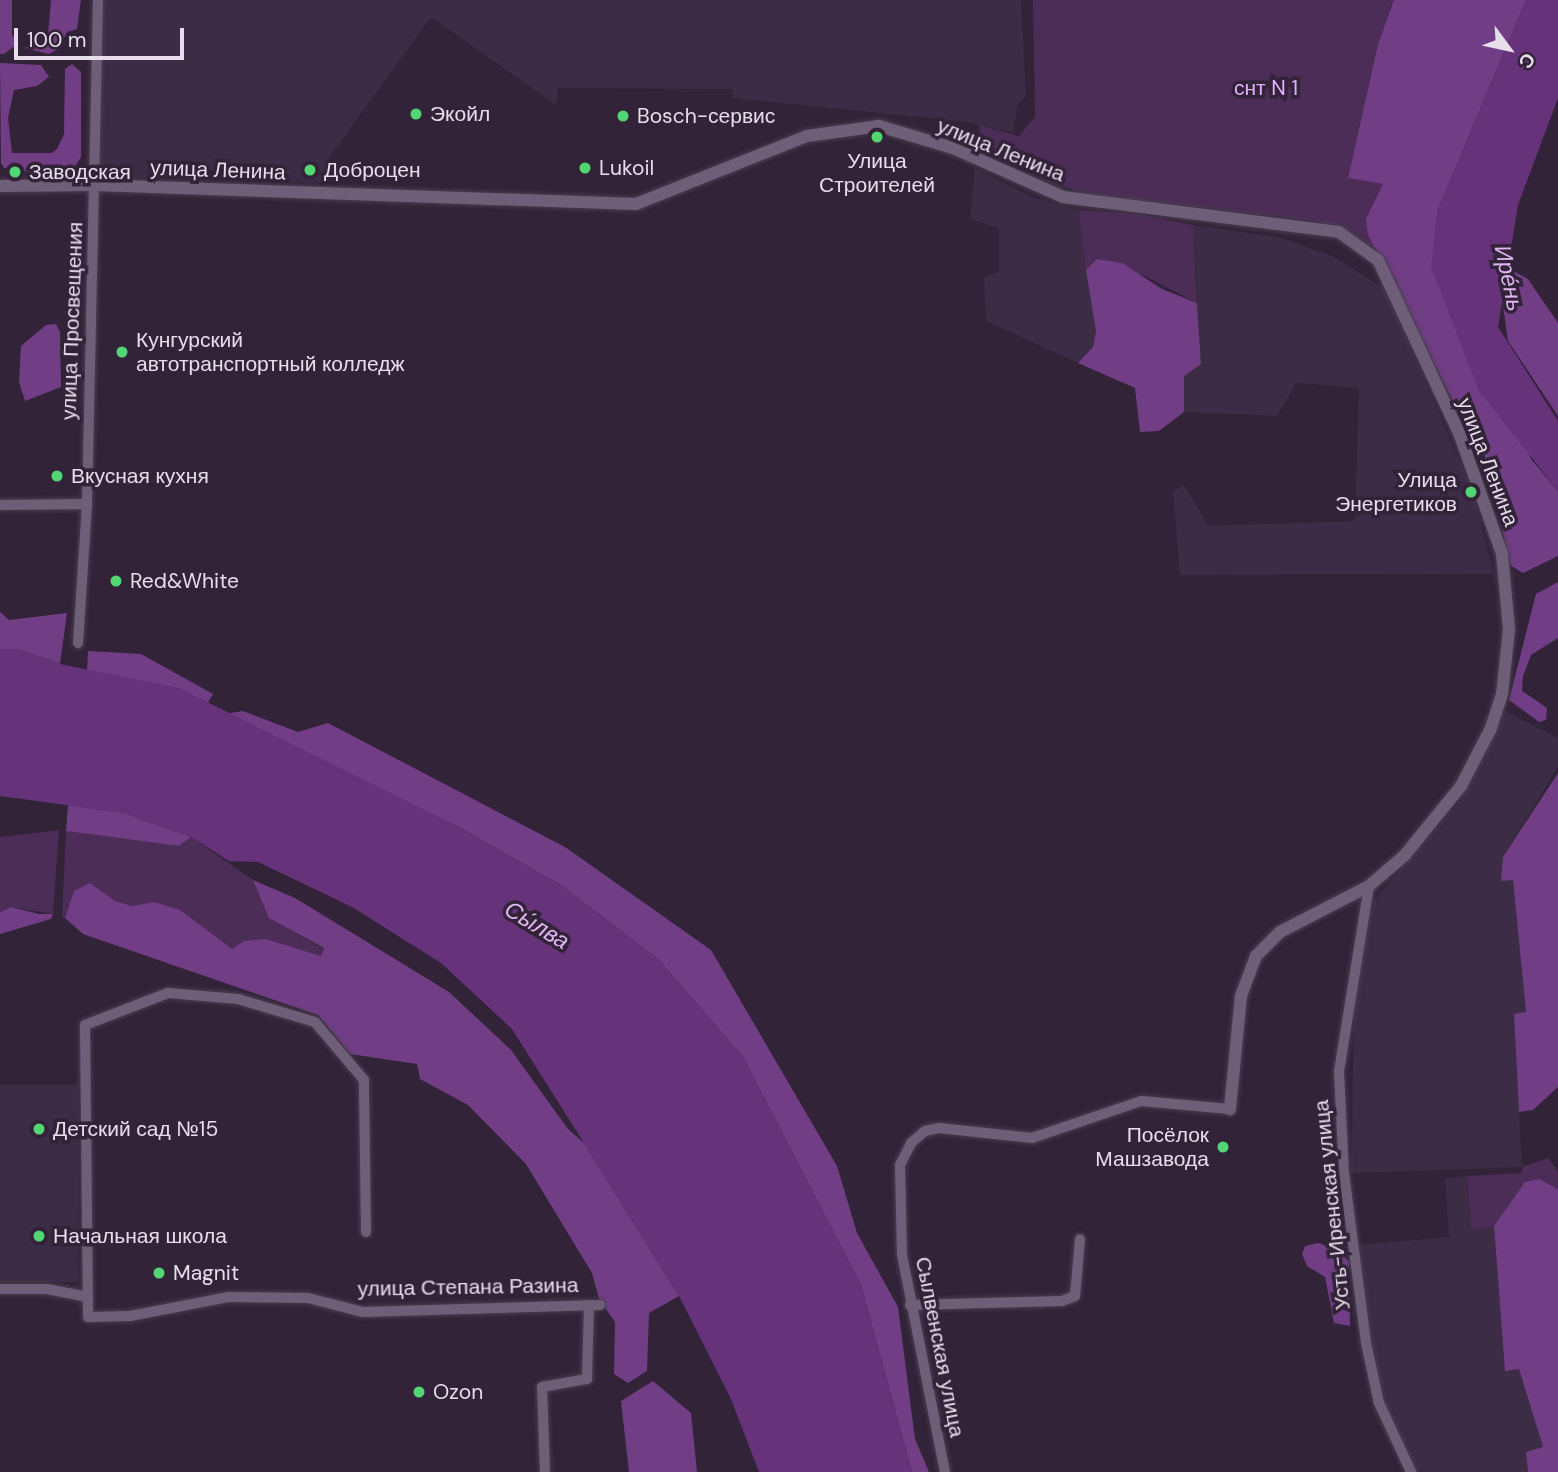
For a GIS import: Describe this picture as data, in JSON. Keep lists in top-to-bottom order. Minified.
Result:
{"streets":{"street":["улица Ленина","улица Просвещения","Усть-Иренская улица","улица Степана Разина","Сылвенская улица"]},"crossings":[["улица Ленина","улица Просвещения"],["улица Ленина","Усть-Иренская улица"]],"water":["Ире́нь","Сы́лва"],"parks":["снт N 1"],"places":["Экойл","Bosch-сервис","Улица Строителей","Lukoil","Доброцен","Заводская","Кунгурский автотранспортный колледж","Вкусная кухня","Улица Энергетиков","Red&White","Детский сад №15","Посёлок Машзавода","Начальная школа","Magnit","Ozon"],"scale_bar":"100 m","north":"bottom right"}
